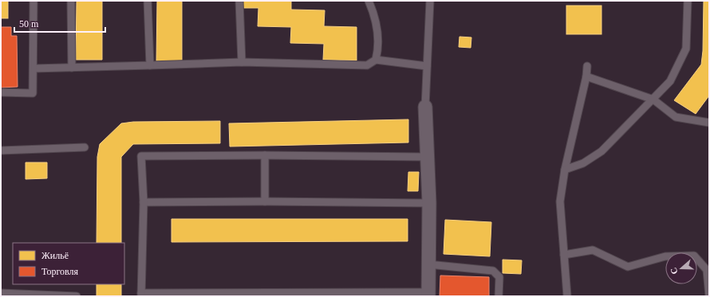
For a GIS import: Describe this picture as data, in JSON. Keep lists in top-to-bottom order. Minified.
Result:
{"legend":["Жильё","Торговля"],"scale_bar":"50 m","north":"left"}
